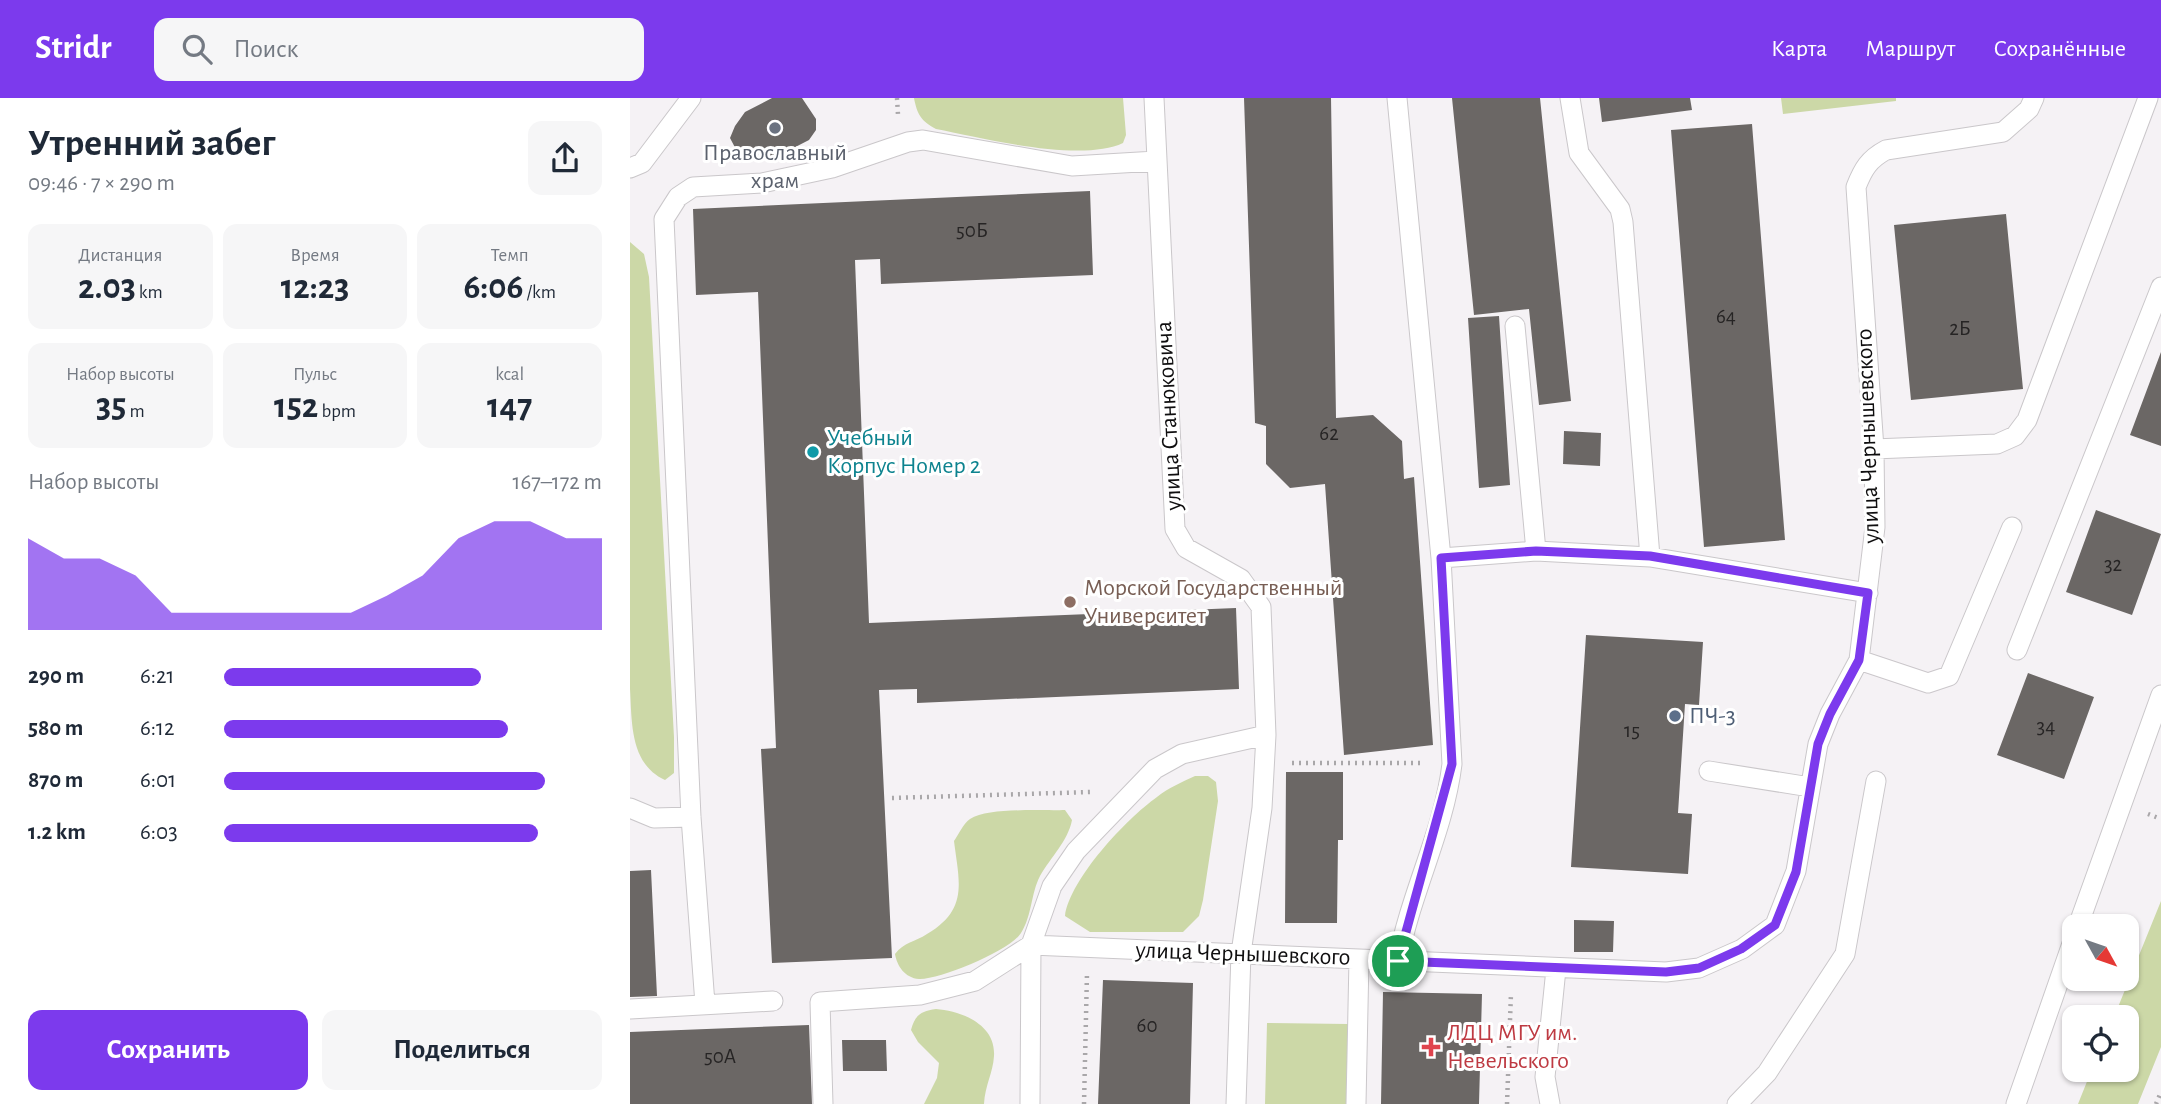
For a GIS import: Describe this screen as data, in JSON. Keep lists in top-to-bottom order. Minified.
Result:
{"streets":{"lane":["улица Станюковича","улица Чернышевского"]},"crossings":[["улица Станюковича","улица Чернышевского"]],"places":{"other":["Православный храм","Учебный Корпус Номер 2","Морской Государственный Университет","ПЧ-3"],"health":["ЛДЦ МГУ им. Невельского"]},"house_numbers":["50Б","64","2Б","62","32","34","15","60","50А"],"north":"bottom right","page":{"header":"Stridr","search":"Поиск","nav":["Карта","Маршрут","Сохранённые"],"heading":["Утренний забег","09:46 · 7 × 290 m"],"stats":[["Дистанция","2.03 km"],["Время","12:23"],["Темп","6:06 /km"],["Набор высоты","35 m"],["Пульс","152 bpm"],["kcal","147"]],"chart":["Набор высоты","167–172 m"],"list":[{"name":"290 m","note":"6:21"},{"name":"580 m","note":"6:12"},{"name":"870 m","note":"6:01"},{"name":"1.2 km","note":"6:03"}],"buttons":["Сохранить","Поделиться"]}}
